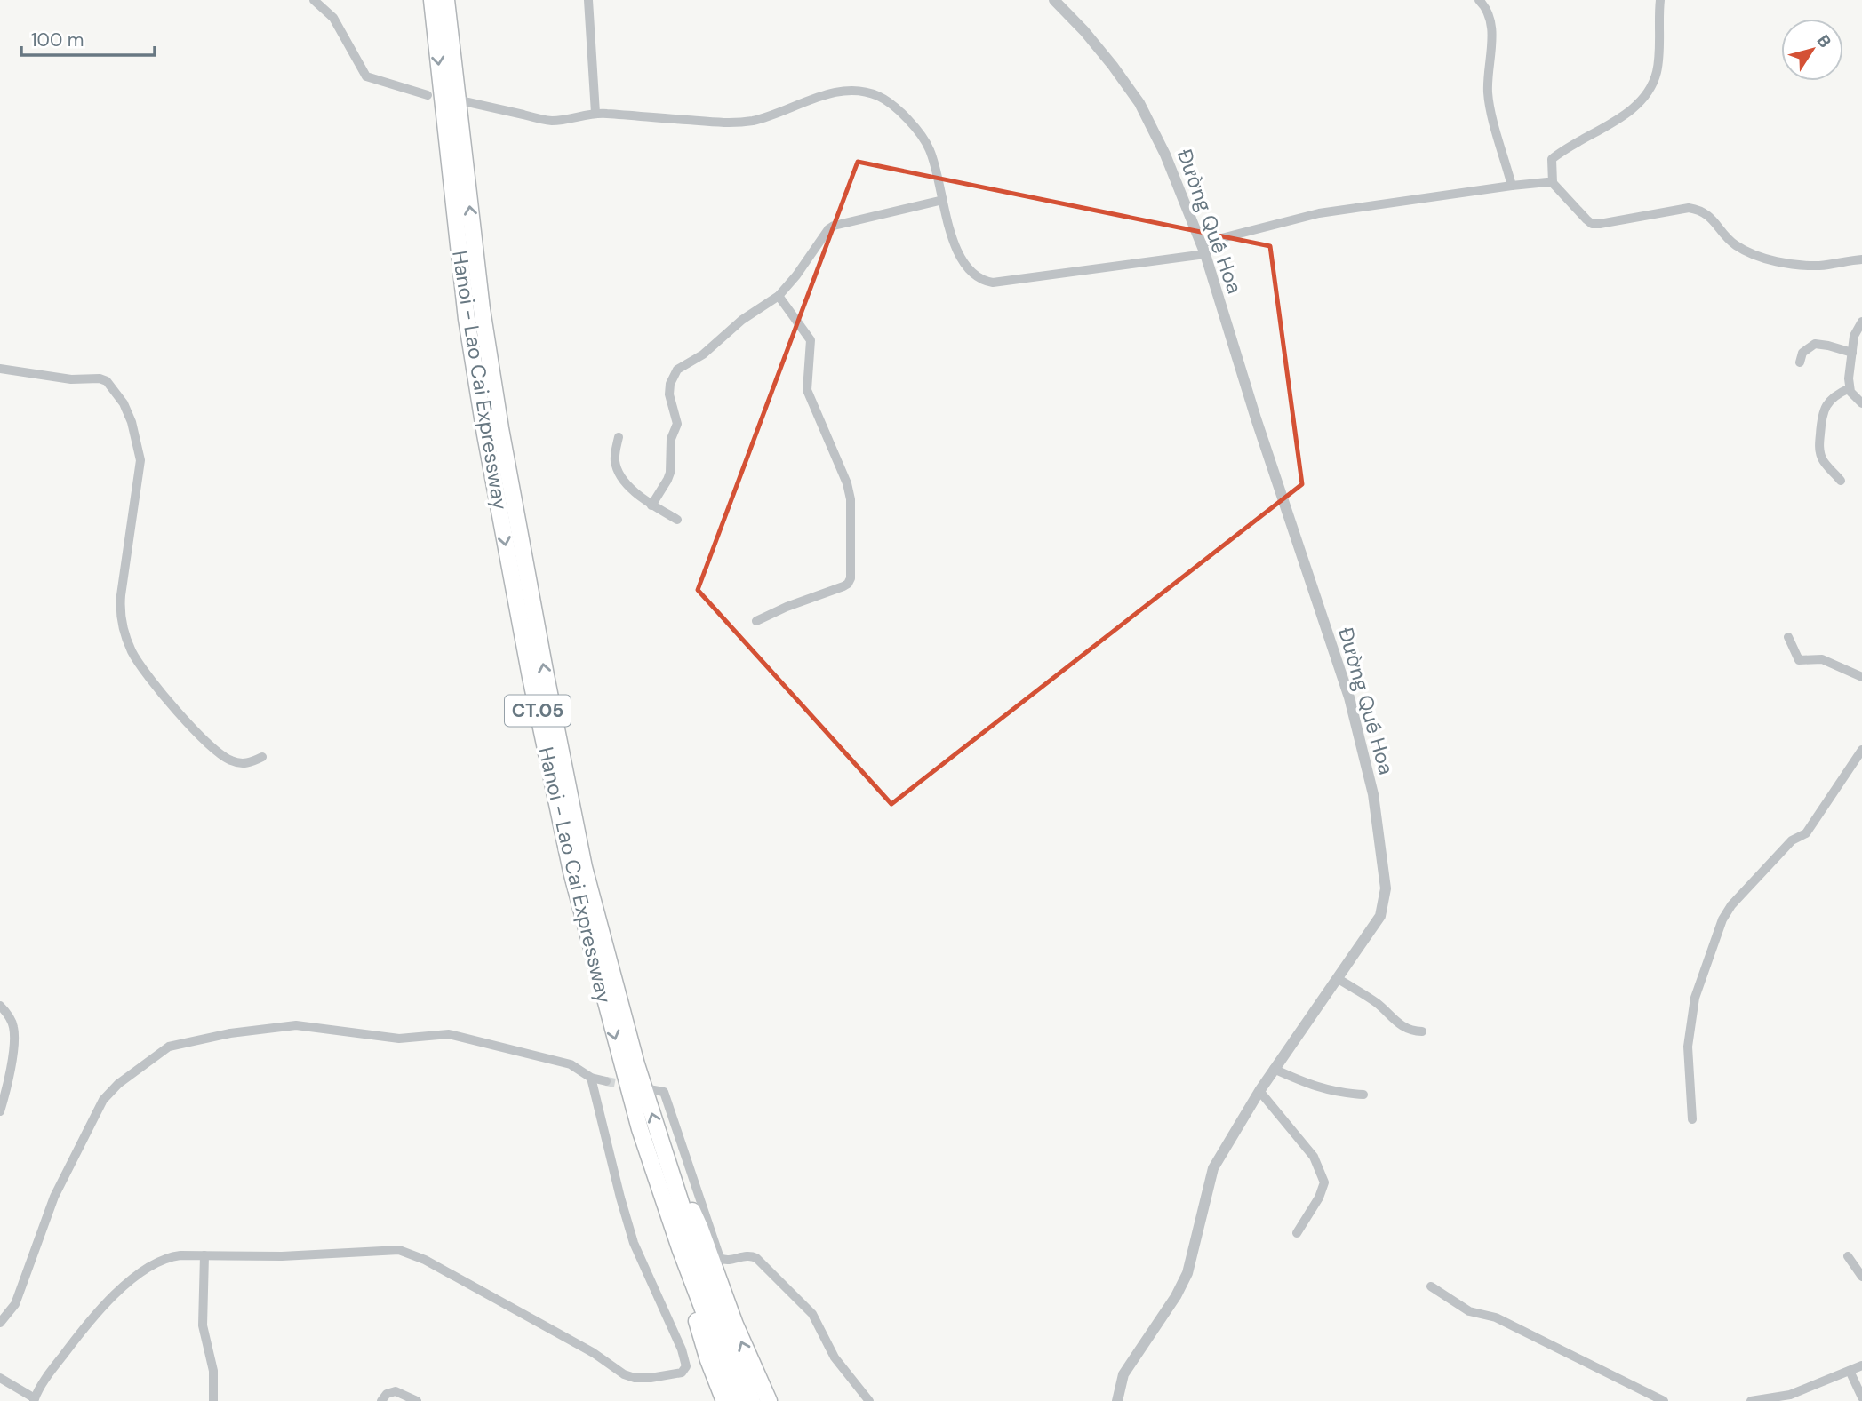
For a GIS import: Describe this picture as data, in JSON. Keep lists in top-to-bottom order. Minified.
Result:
{"streets":{"highway":["Hanoi - Lao Cai Expressway","CT.05"],"street":["Đường Quế Hoa"]},"scale_bar":"100 m","north":"top right"}
